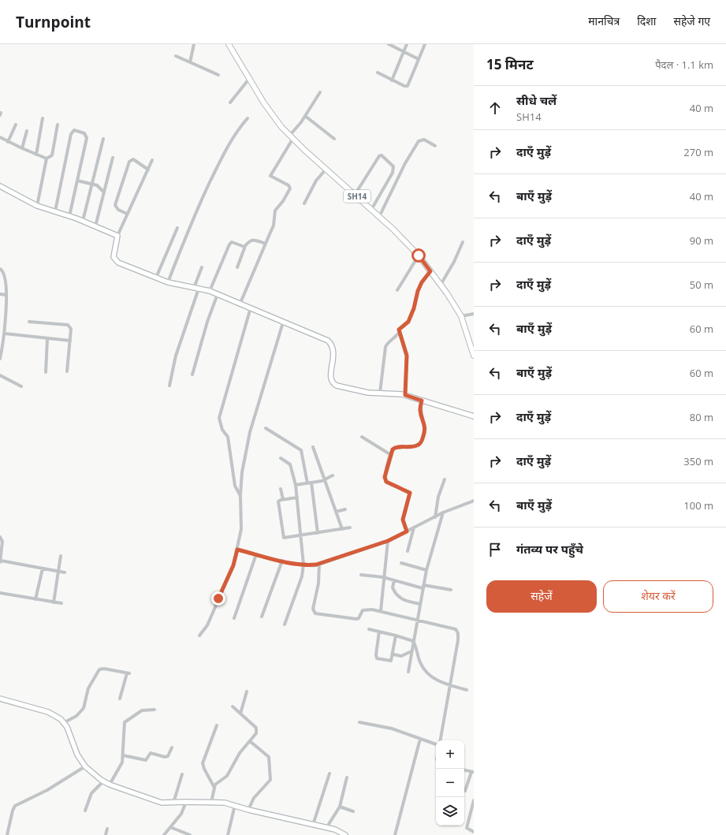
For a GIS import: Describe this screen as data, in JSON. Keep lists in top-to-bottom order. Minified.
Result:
{"streets":{"main road":["SH14"]},"page":{"header":"Turnpoint","nav":["मानचित्र","दिशा","सहेजे गए"],"heading":["15 मिनट","पैदल · 1.1 km"],"list":[["सीधे चलें","SH14","40 m"],["दाएँ मुड़ें","270 m"],["बाएँ मुड़ें","40 m"],["दाएँ मुड़ें","90 m"],["दाएँ मुड़ें","50 m"],["बाएँ मुड़ें","60 m"],["बाएँ मुड़ें","60 m"],["दाएँ मुड़ें","80 m"],["दाएँ मुड़ें","350 m"],["बाएँ मुड़ें","100 m"],"गंतव्य पर पहुँचे"],"buttons":["सहेजें","शेयर करें"],"map_buttons":["+","−"]}}
